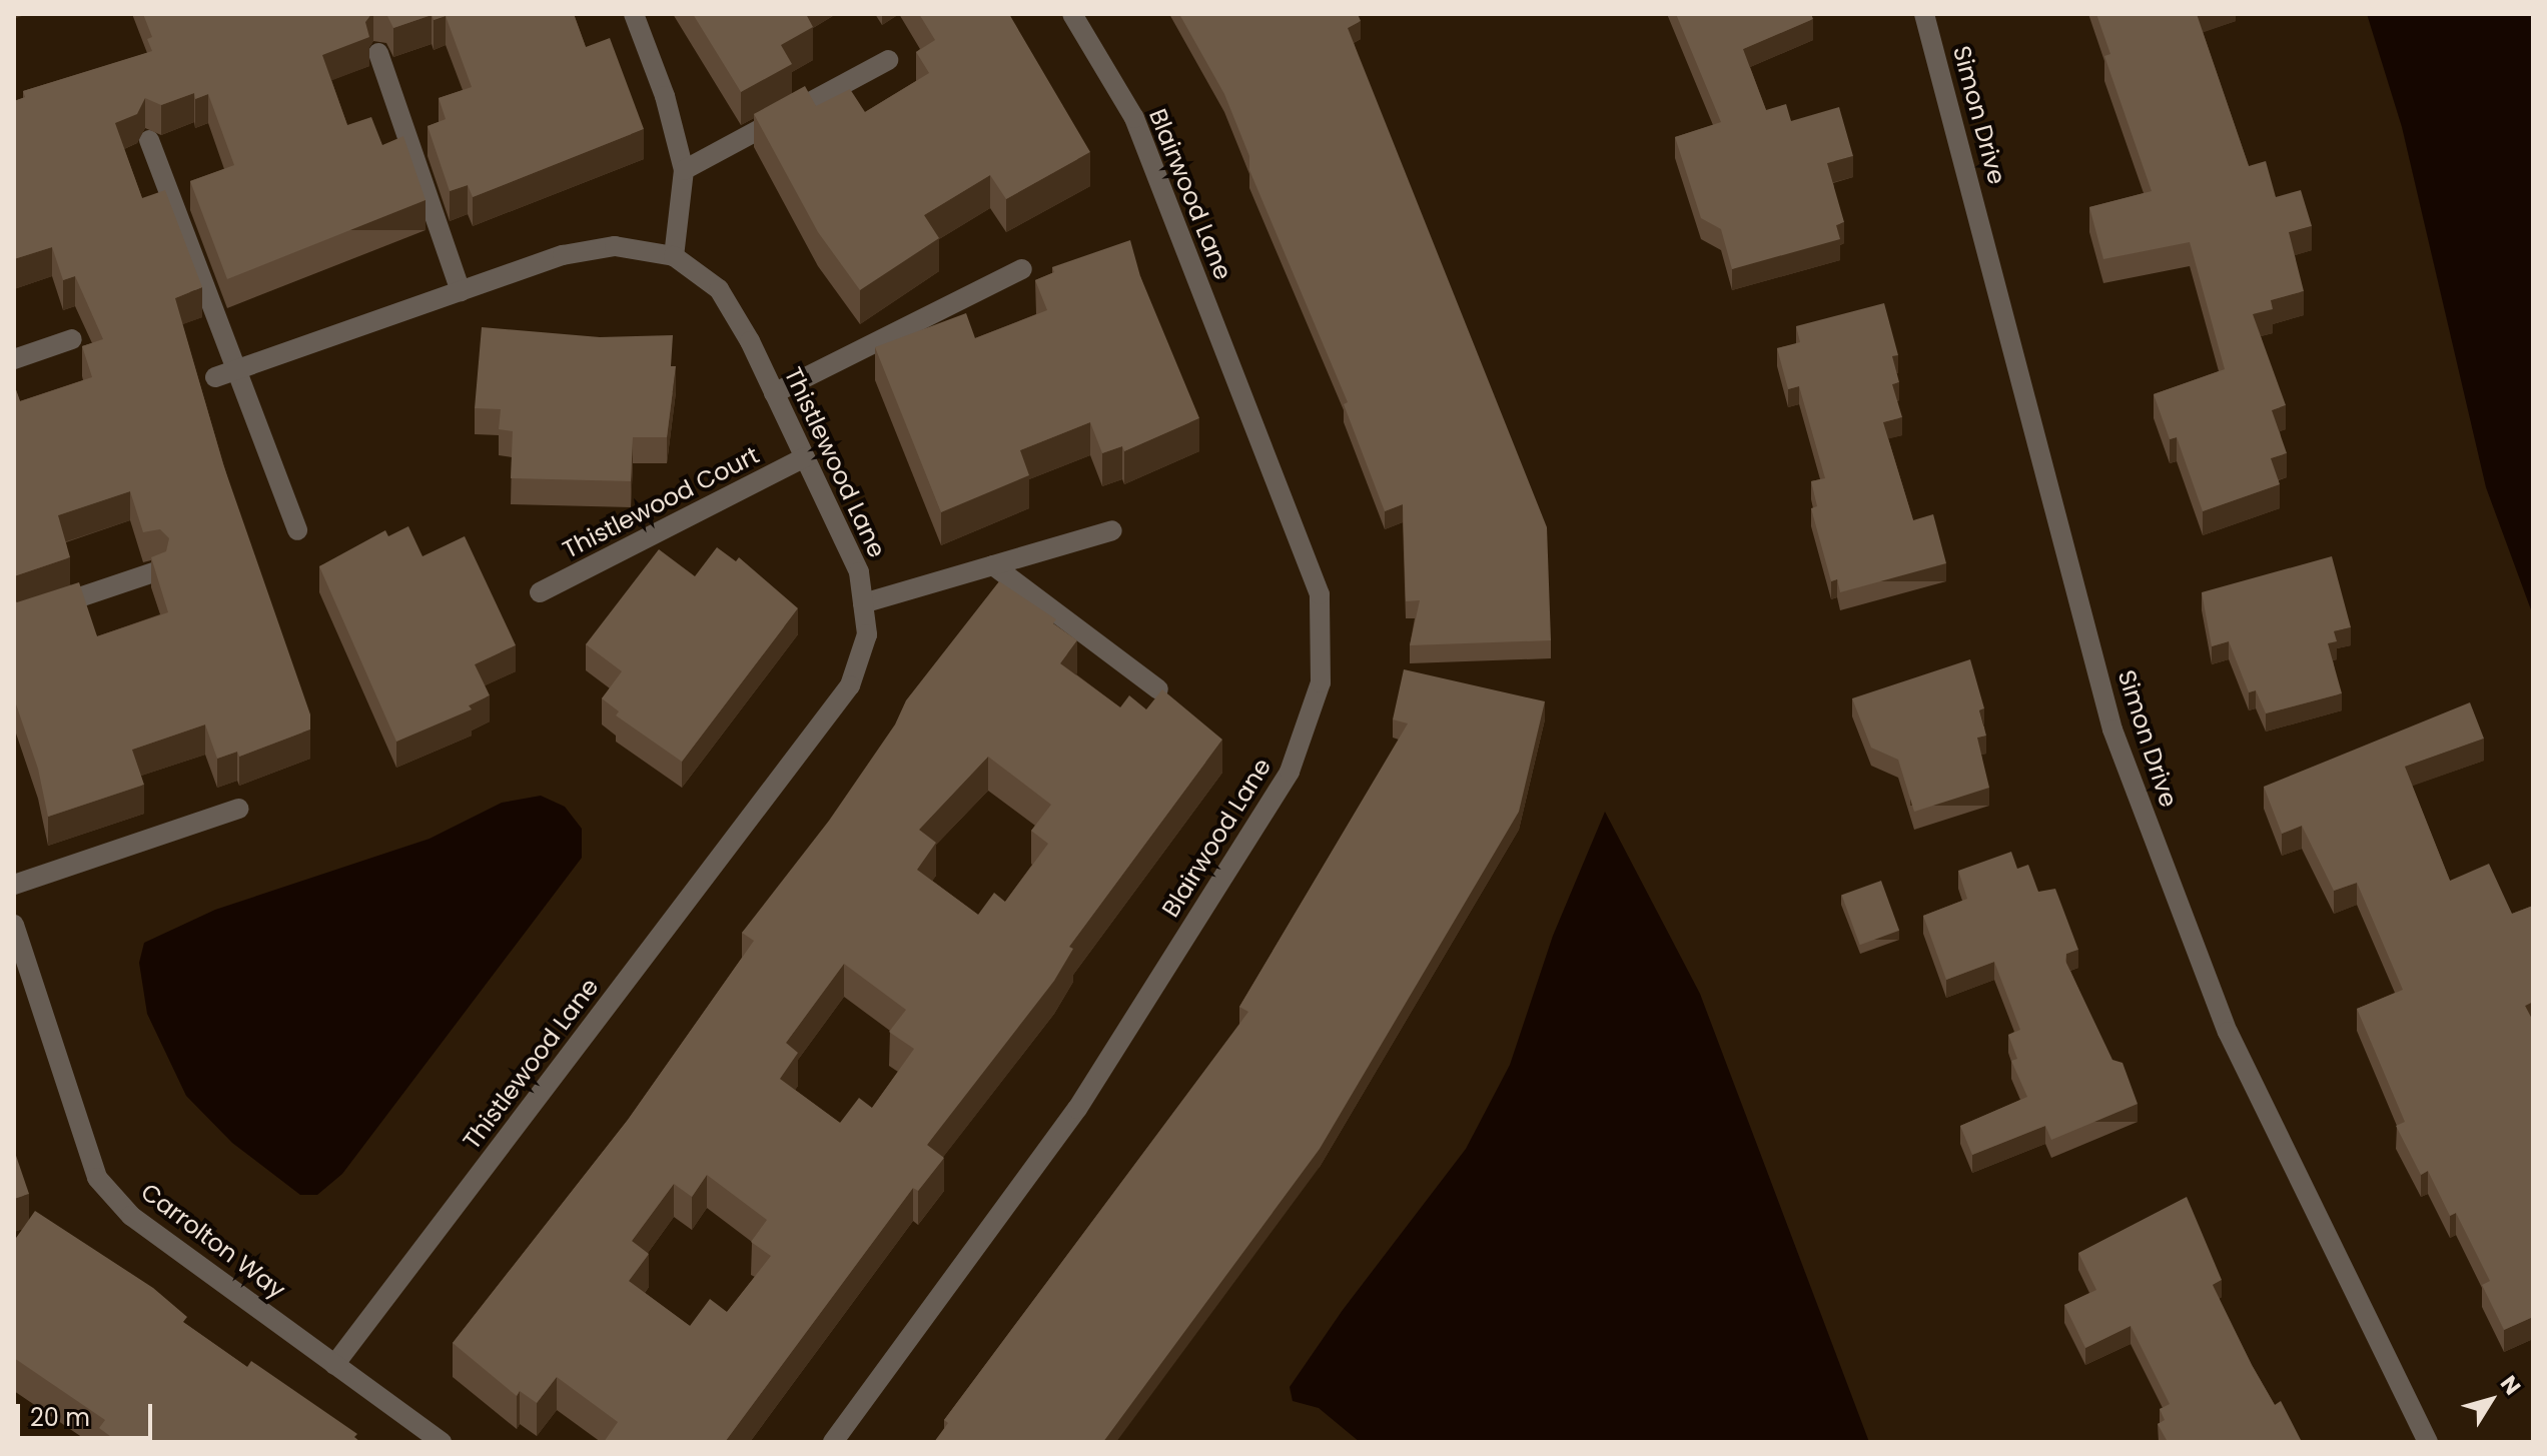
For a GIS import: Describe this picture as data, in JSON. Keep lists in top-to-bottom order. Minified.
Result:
{"streets":{"street":["Simon Drive","Blairwood Lane","Thistlewood Lane","Thistlewood Court","Carrolton Way"]},"crossings":[["Thistlewood Lane","Thistlewood Court"],["Thistlewood Lane","Carrolton Way"]],"scale_bar":"20 m","north":"top right"}
